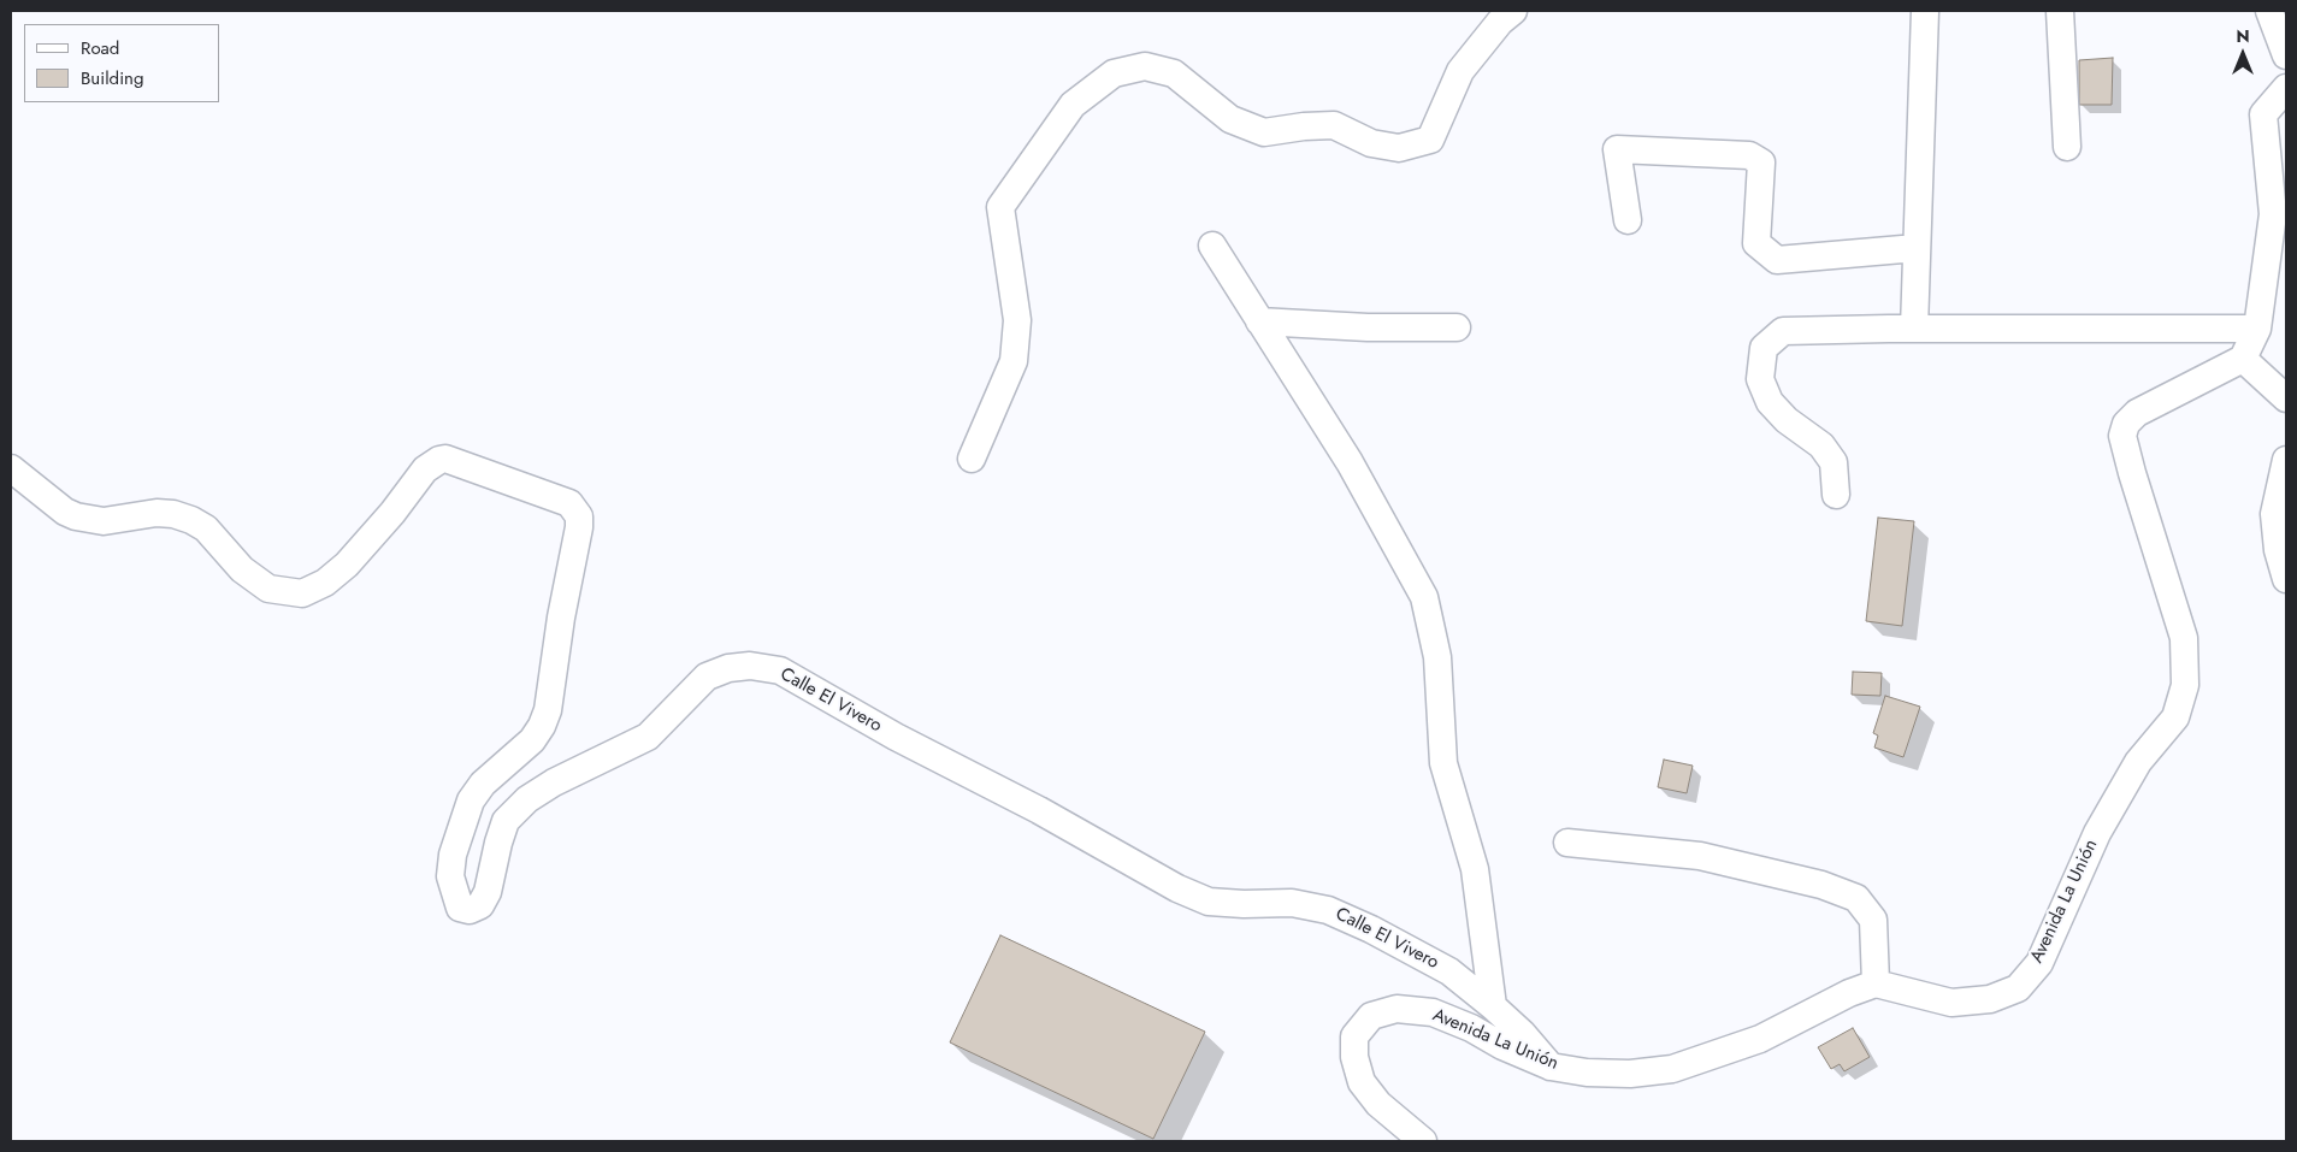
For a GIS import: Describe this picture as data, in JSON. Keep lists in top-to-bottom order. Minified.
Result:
{"streets":{"street":["Calle El Vivero","Avenida La Unión"]},"crossings":[["Calle El Vivero","Avenida La Unión"]],"legend":["Road","Building"],"north":"top"}
